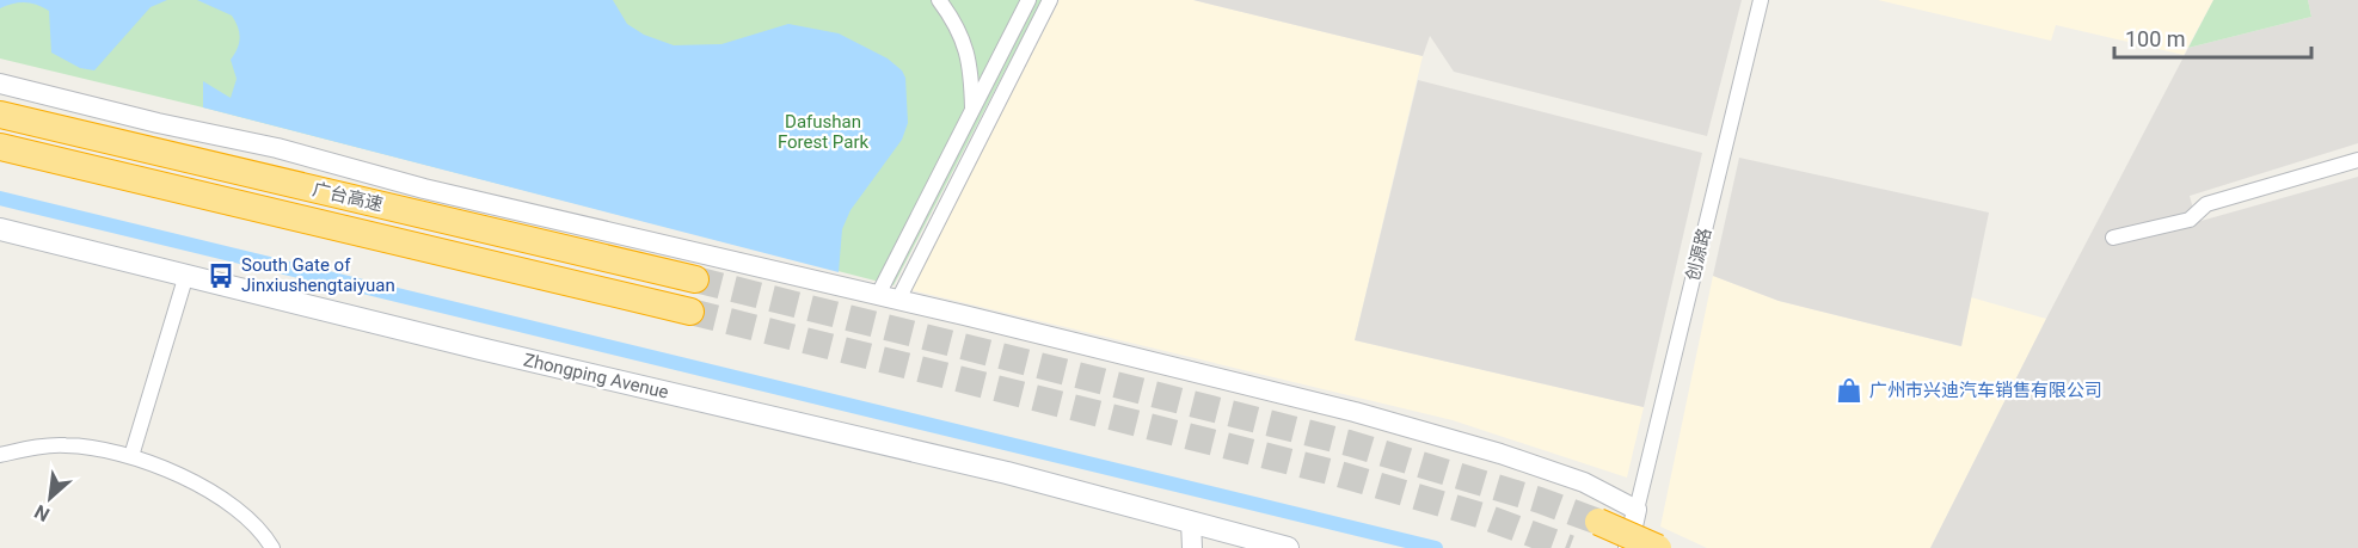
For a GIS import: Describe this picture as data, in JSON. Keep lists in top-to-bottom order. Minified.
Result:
{"streets":{"highway":["广台高速"],"main road":["Zhongping Avenue"],"street":["创源路"]},"parks":["Dafushan Forest Park"],"places":{"bus stop":["South Gate of Jinxiushengtaiyuan"],"shop":["广州市兴迪汽车销售有限公司"]},"scale_bar":"100 m","north":"bottom left"}
